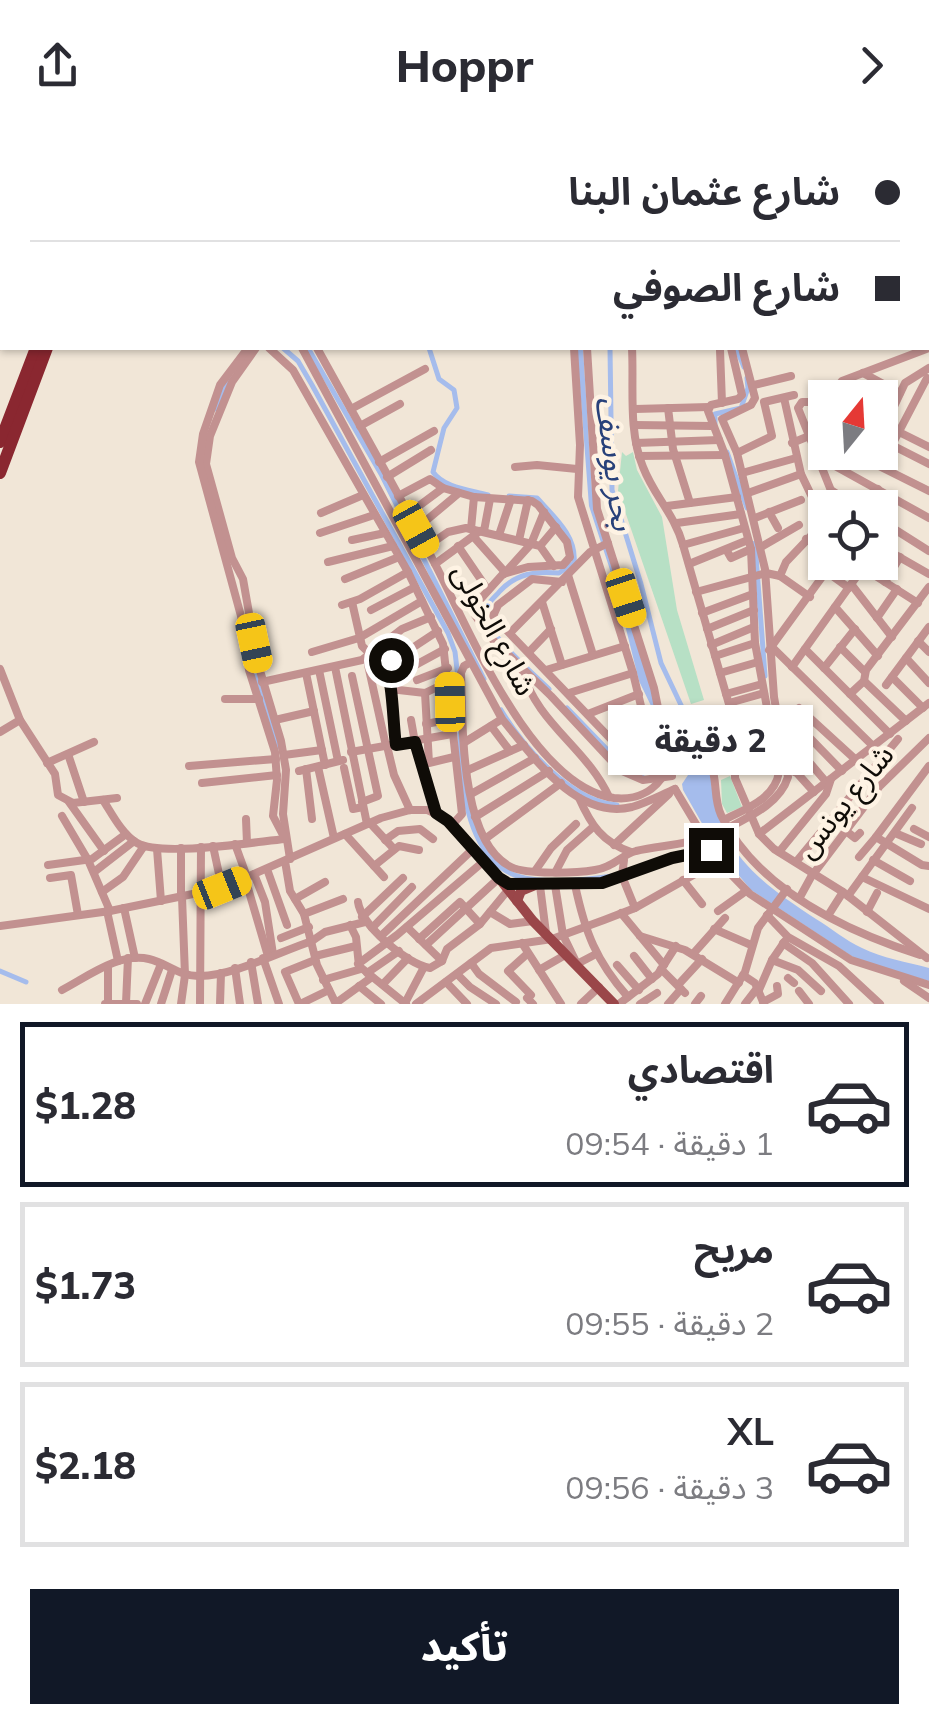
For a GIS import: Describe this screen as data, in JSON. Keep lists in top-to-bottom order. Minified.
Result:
{"streets":{"street":["شارع الخولى","شارع يونس"]},"water":["بحر يوسف"],"north":"top","page":{"header":"Hoppr","banner":["شارع عثمان البنا","شارع الصوفي"],"bubble":"2 دقيقة","list":[{"name":"اقتصادي","note":"1 دقيقة · 09:54","value":"$1.28"},{"name":"مريح","note":"2 دقيقة · 09:55","value":"$1.73"},{"name":"XL","note":"3 دقيقة · 09:56","value":"$2.18"}],"buttons":"تأكيد"}}
